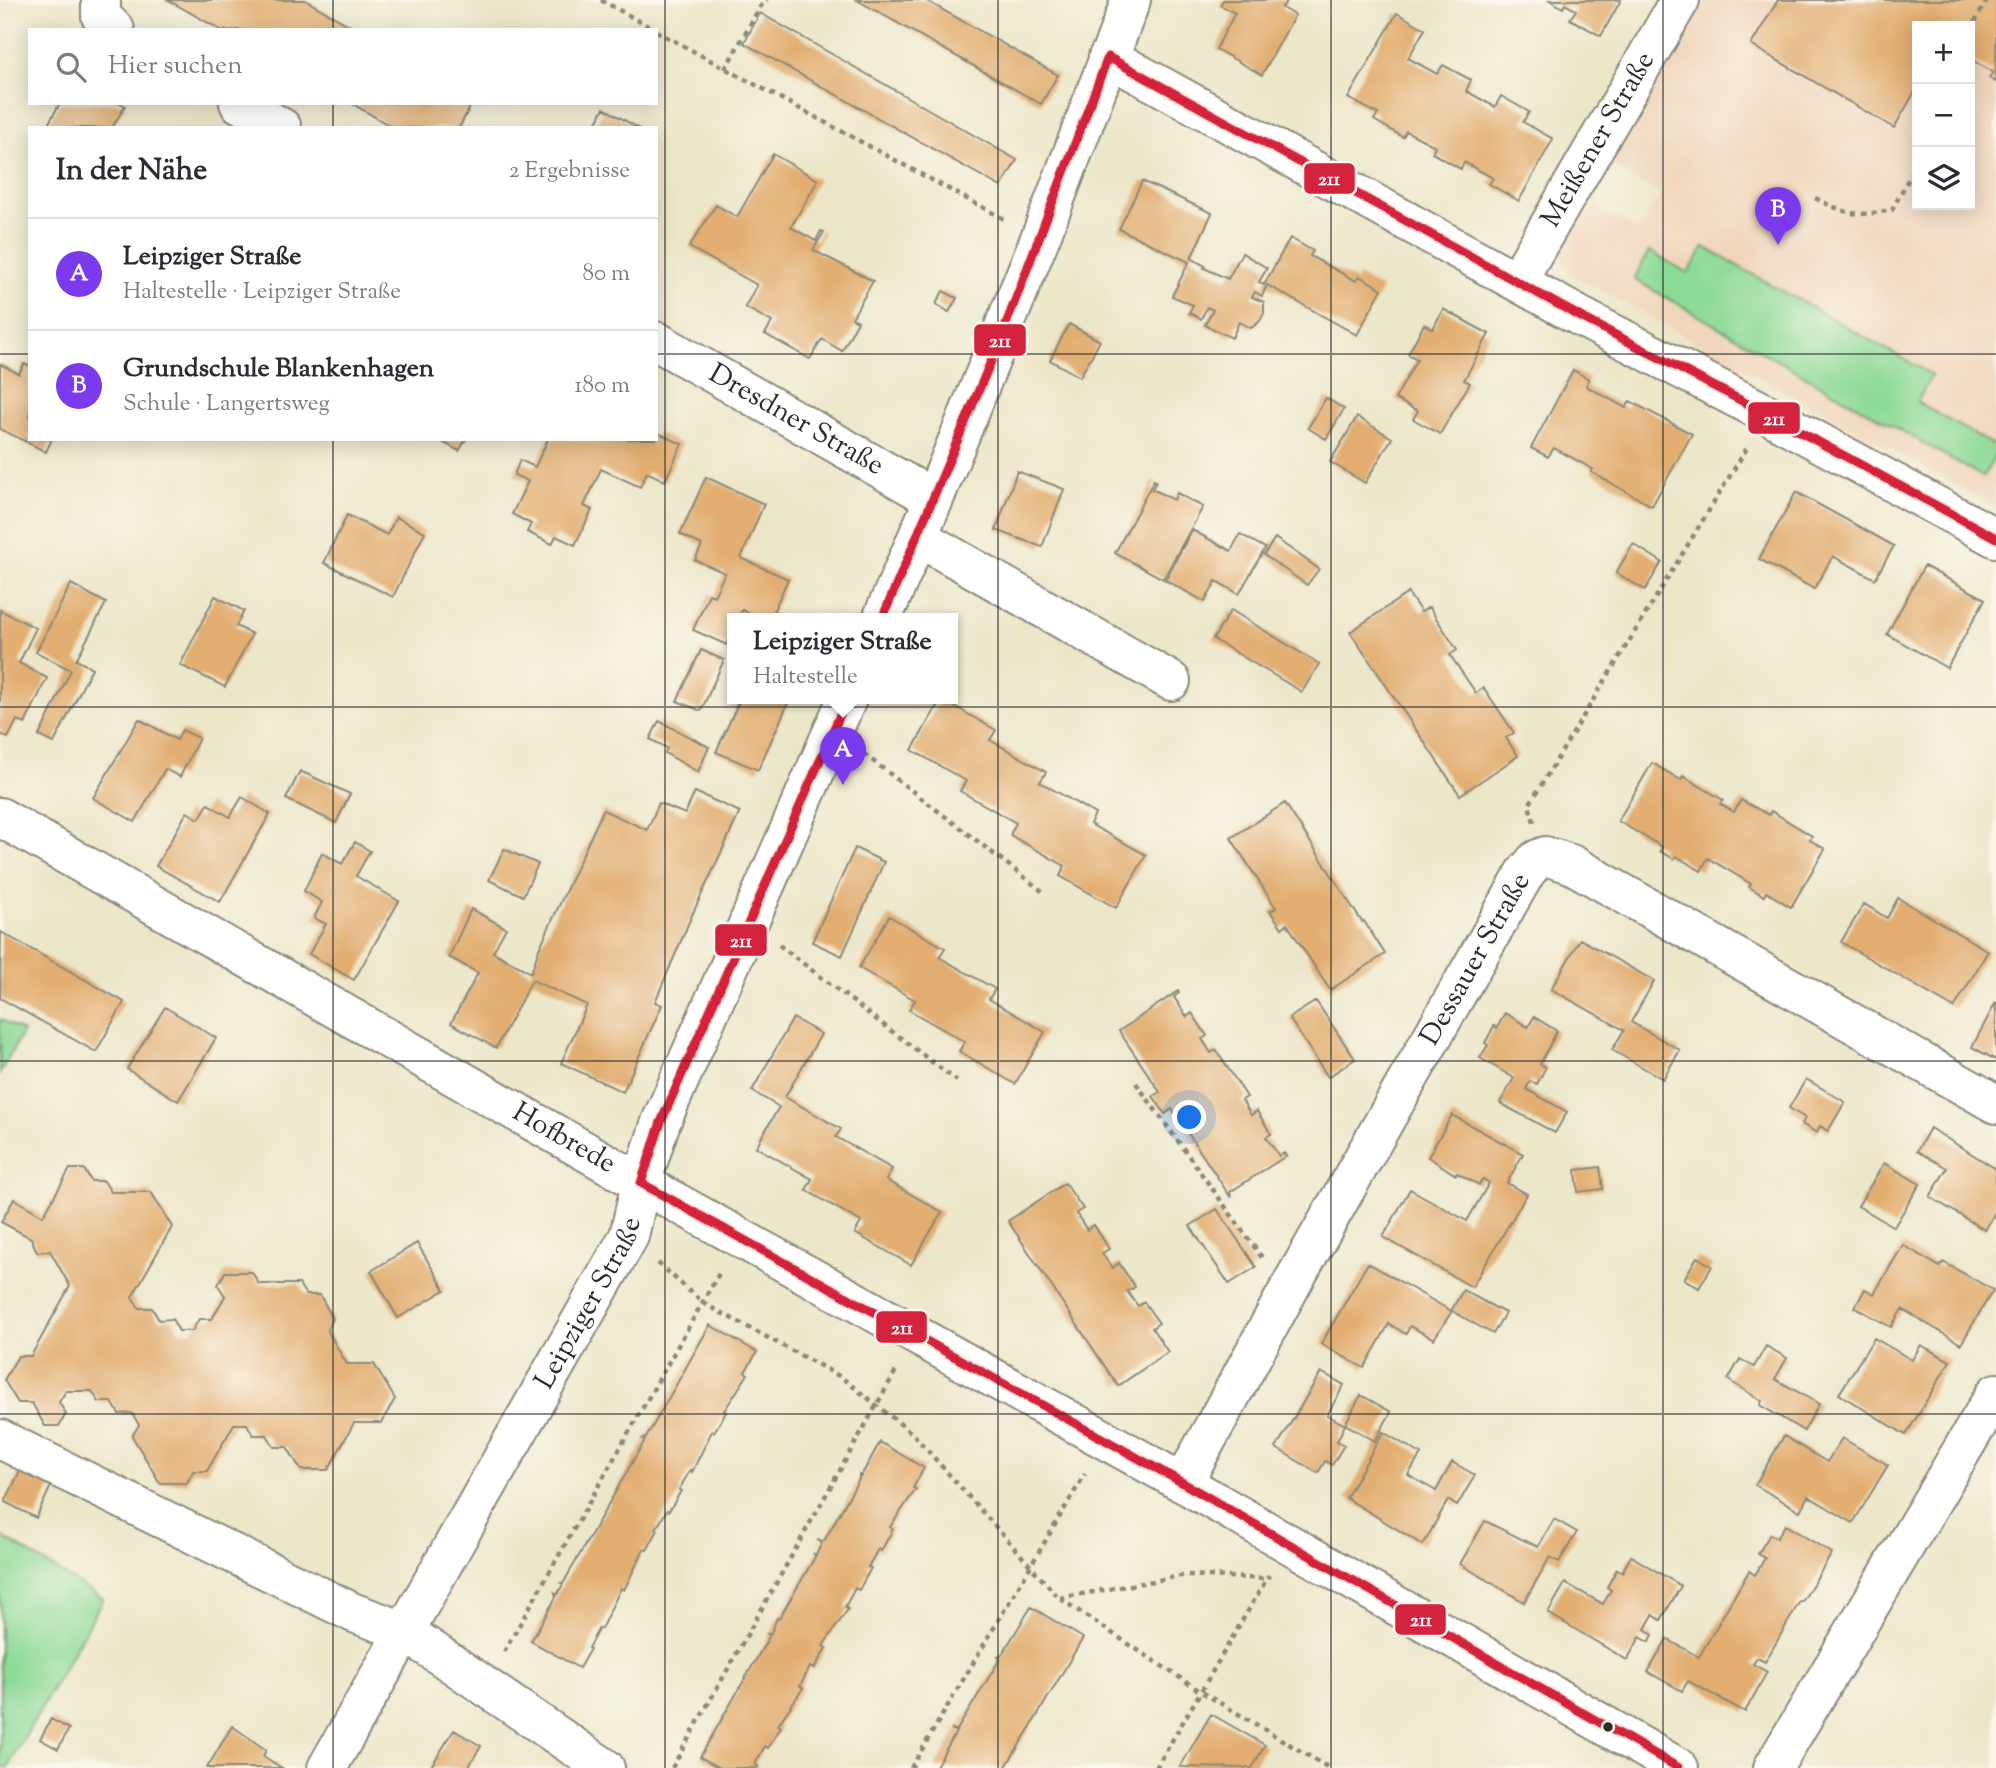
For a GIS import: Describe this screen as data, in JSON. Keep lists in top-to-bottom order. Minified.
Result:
{"streets":{"street":["Meißener Straße","Dresdner Straße","Dessauer Straße","Hofbrede","Leipziger Straße"]},"crossings":[["Dessauer Straße","Hofbrede"],["Hofbrede","Leipziger Straße"]],"lines":["transit line 211"],"page":{"map_buttons":["+","−"],"search":"Hier suchen","heading":["In der Nähe","2 Ergebnisse"],"pins":["B","A"],"list":[{"mark":"A","name":"Leipziger Straße","note":"Haltestelle · Leipziger Straße","value":"80 m"},{"mark":"B","name":"Grundschule Blankenhagen","note":"Schule · Langertsweg","value":"180 m"}],"popup":["Leipziger Straße","Haltestelle"]}}
